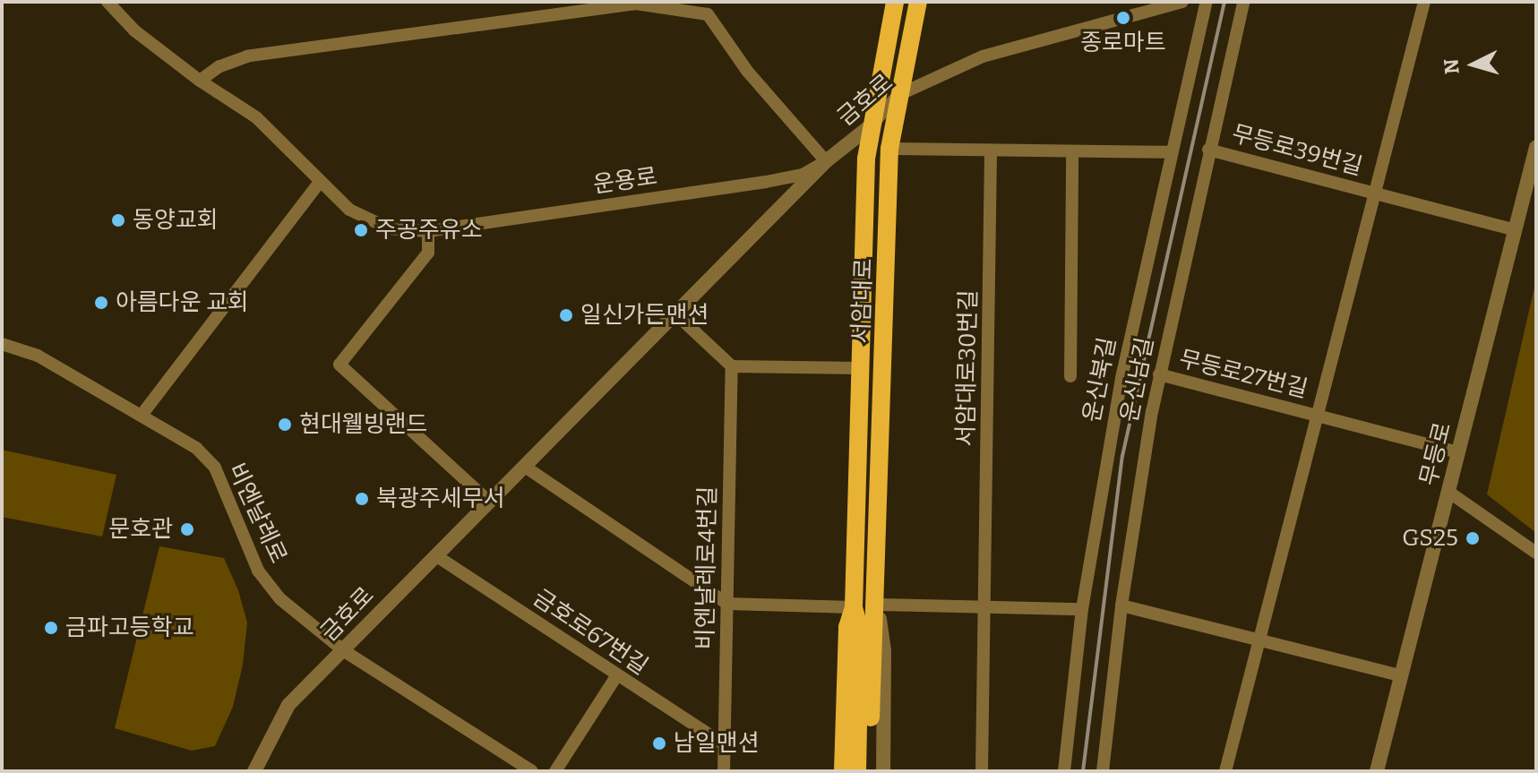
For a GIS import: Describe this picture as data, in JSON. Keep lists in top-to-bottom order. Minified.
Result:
{"streets":{"main road":["서암대로"],"street":["금호로","무등로39번길","운용로","서암대로30번길","무등로27번길","운신북길","운신남길","무등로","비엔날레로","비엔날레로4번길","금호로67번길"]},"crossings":[["금호로","운용로"],["금호로","서암대로"],["금호로","비엔날레로"],["금호로","금호로67번길"],["무등로39번길","무등로27번길"],["무등로39번길","운신남길"],["무등로39번길","무등로"],["서암대로","비엔날레로4번길"],["무등로27번길","운신남길"],["무등로27번길","무등로"],["비엔날레로4번길","금호로67번길"]],"places":["종로마트","동양교회","주공주유소","아름다운 교회","일신가든맨션","현대웰빙랜드","북광주세무서","문호관","GS25","금파고등학교","남일맨션"],"north":"left"}
